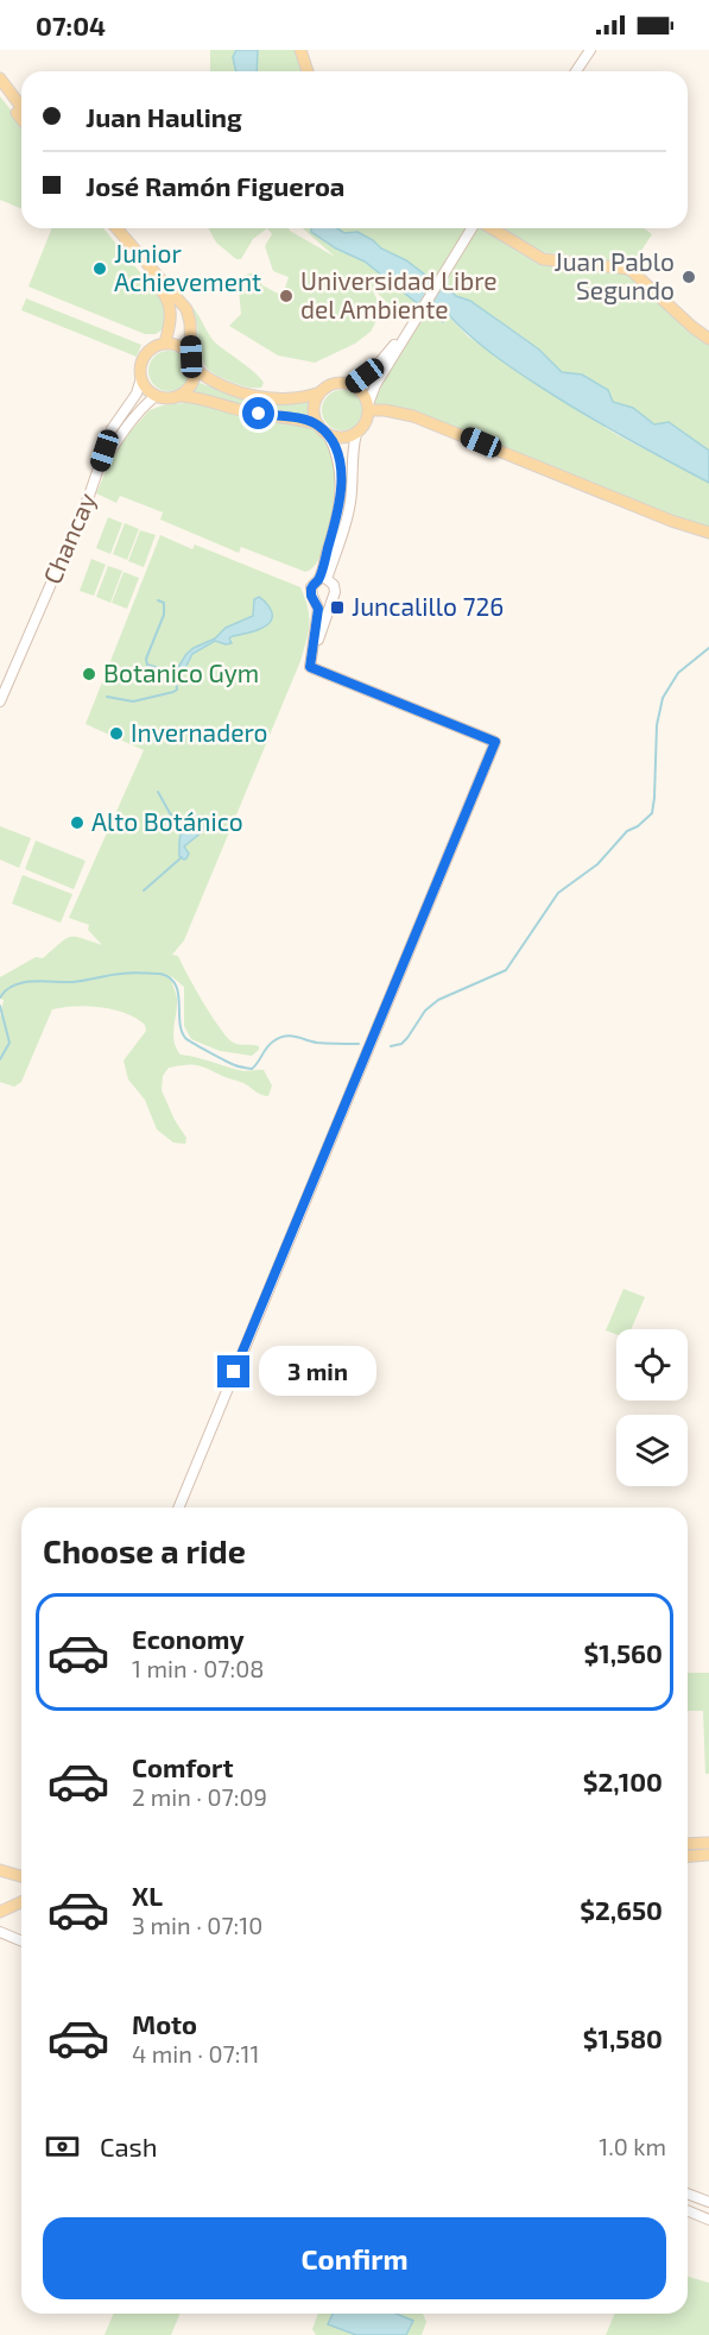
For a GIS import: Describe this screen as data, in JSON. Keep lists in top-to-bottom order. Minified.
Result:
{"streets":{"main road":["Chancay"]},"places":{"other":["Junior Achievement","Juan Pablo Segundo","Universidad Libre del Ambiente","Botanico Gym","Invernadero","Alto Botánico"],"transit":["Juncalillo 726"]},"page":{"status":"07:04","banner":["Juan Hauling","José Ramón Figueroa"],"bubble":"3 min","heading":"Choose a ride","list":[{"name":"Economy","note":"1 min · 07:08","value":"$1,560"},{"name":"Comfort","note":"2 min · 07:09","value":"$2,100"},{"name":"XL","note":"3 min · 07:10","value":"$2,650"},{"name":"Moto","note":"4 min · 07:11","value":"$1,580"}],"pay":["Cash","1.0 km"],"buttons":"Confirm"}}
